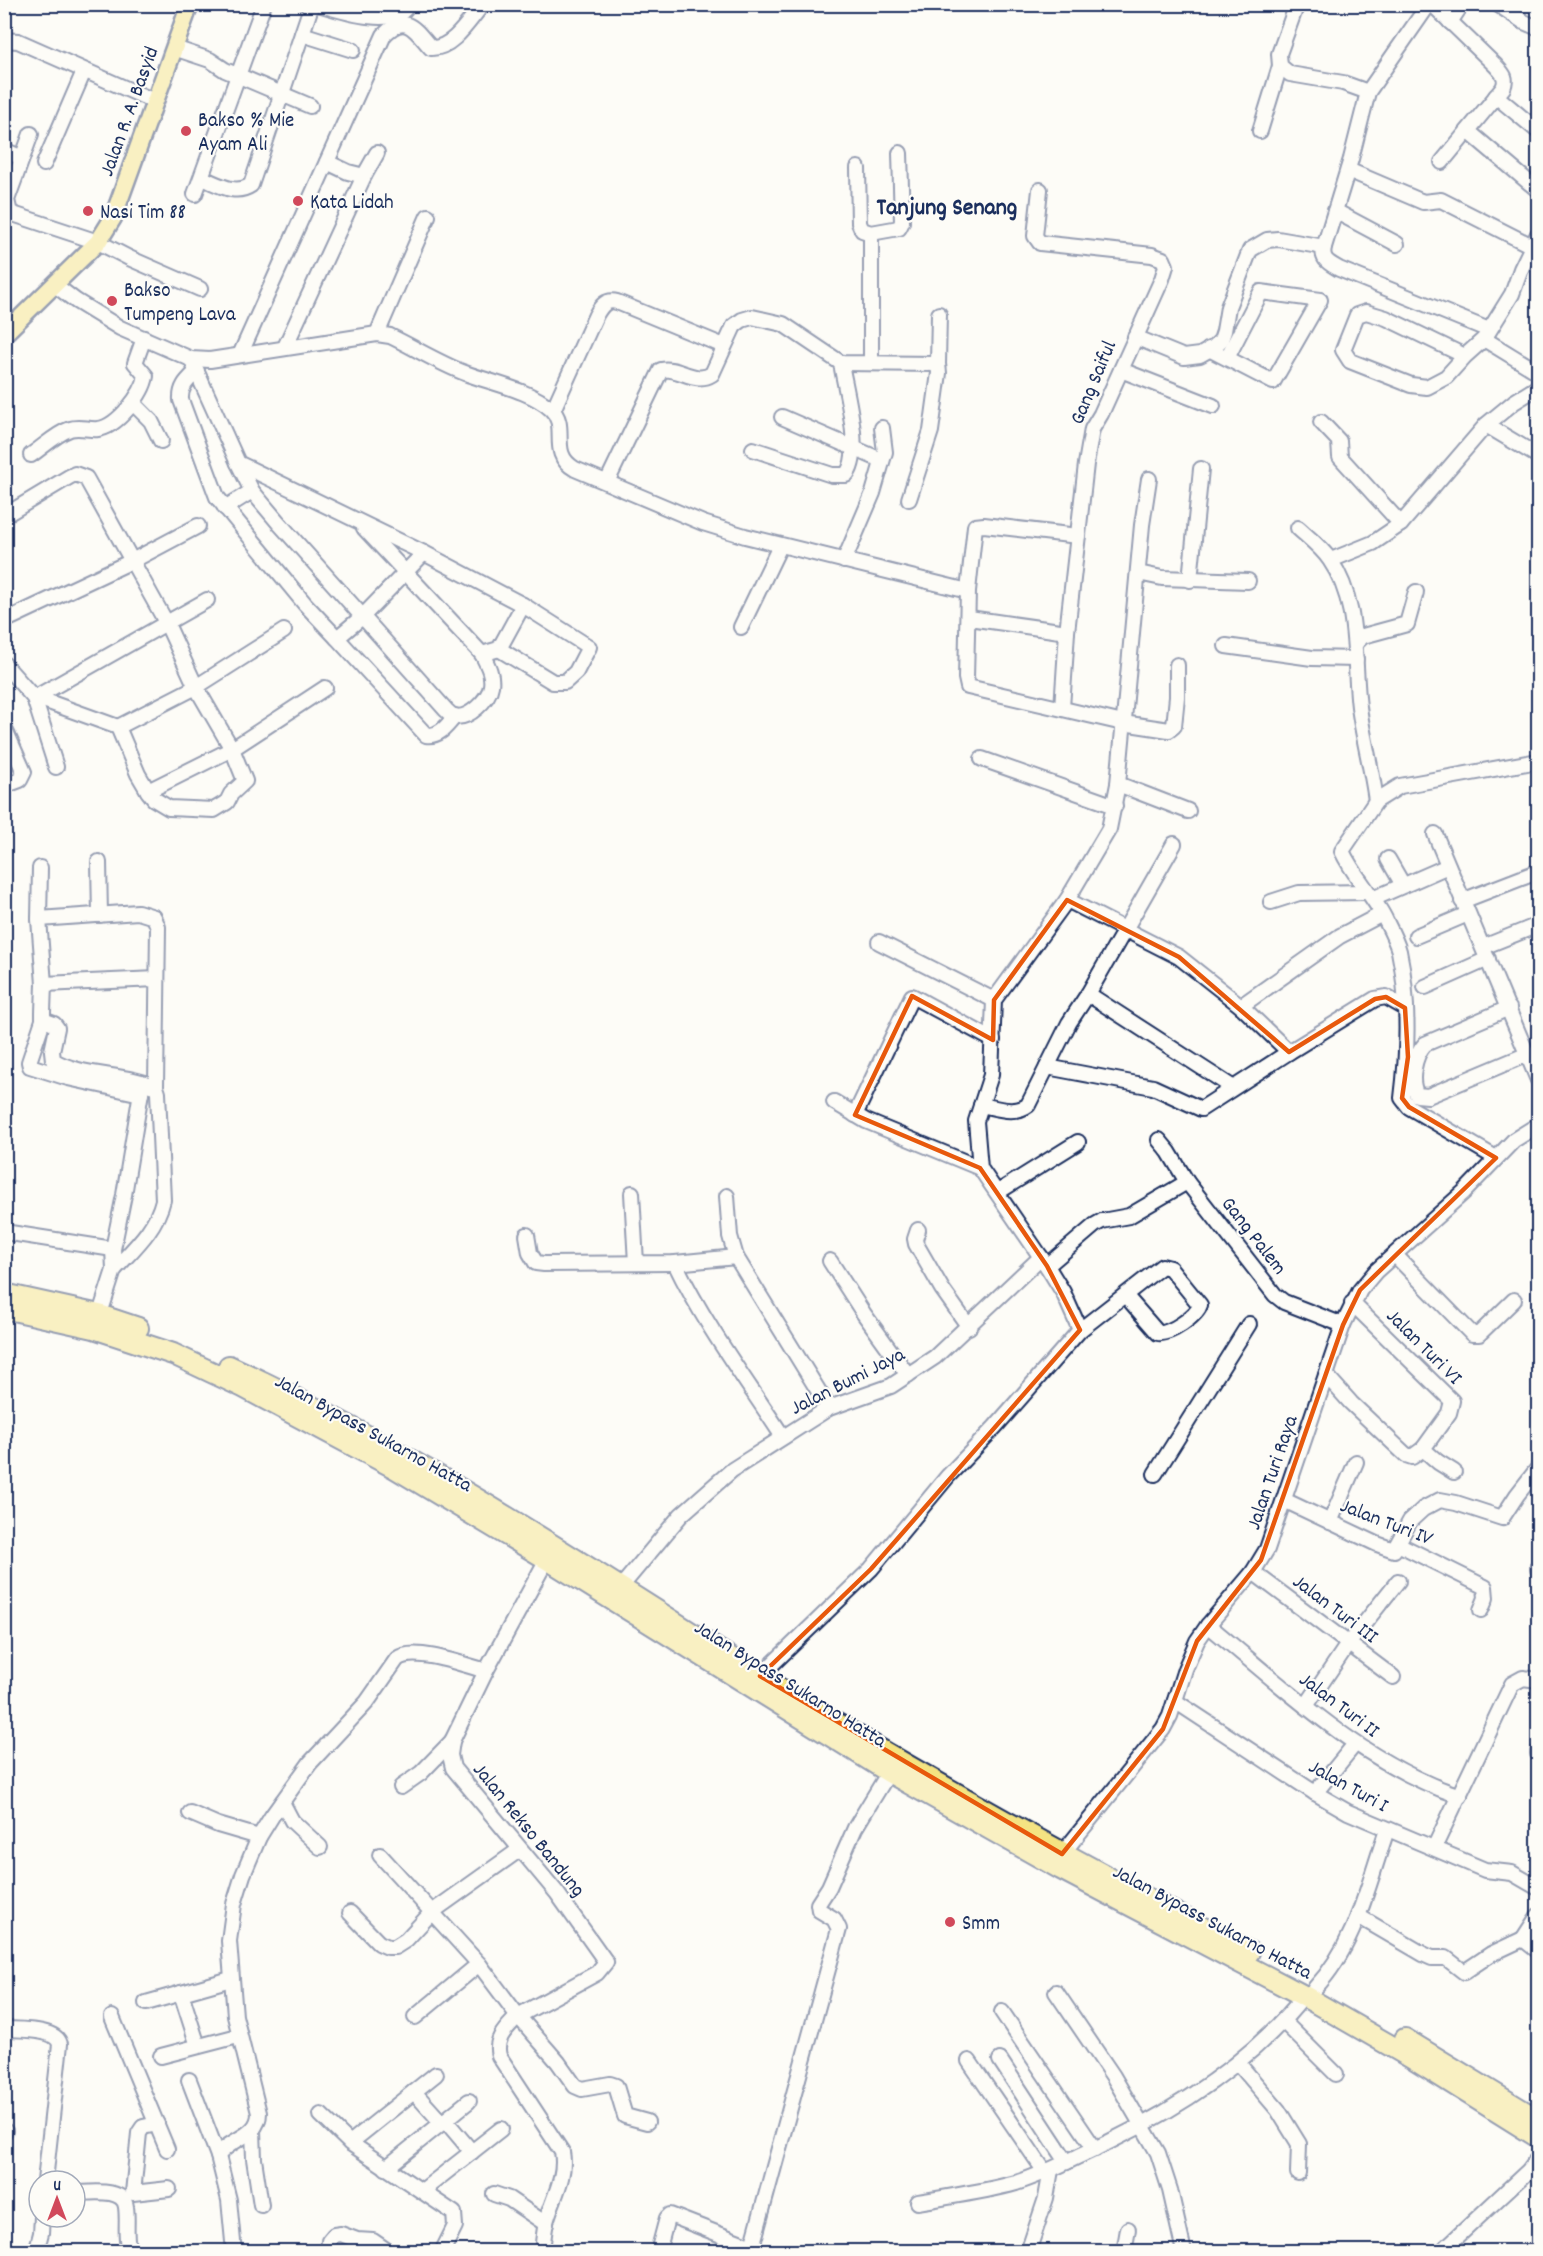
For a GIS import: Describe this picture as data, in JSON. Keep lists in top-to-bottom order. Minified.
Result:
{"streets":{"highway":["Jalan Bypass Sukarno Hatta"],"main road":["Jalan R. A. Basyid"],"street":["Gang Saiful","Gang Palem","Jalan Turi VI","Jalan Bumi Jaya","Jalan Turi Raya","Jalan Turi IV","Jalan Turi III","Jalan Turi II","Jalan Turi I","Jalan Rekso Bandung"]},"crossings":[["Gang Palem","Jalan Bumi Jaya"],["Gang Palem","Jalan Turi Raya"],["Jalan Turi VI","Jalan Turi Raya"],["Jalan Bumi Jaya","Jalan Bypass Sukarno Hatta"],["Jalan Bypass Sukarno Hatta","Jalan Turi Raya"],["Jalan Bypass Sukarno Hatta","Jalan Turi I"],["Jalan Turi Raya","Jalan Turi IV"],["Jalan Turi Raya","Jalan Turi III"],["Jalan Turi Raya","Jalan Turi II"],["Jalan Turi Raya","Jalan Turi I"]],"districts":["Tanjung Senang"],"places":["Bakso % Mie Ayam Ali","Kata Lidah","Nasi Tim 88","Bakso Tumpeng Lava","Smm"],"north":"top"}
